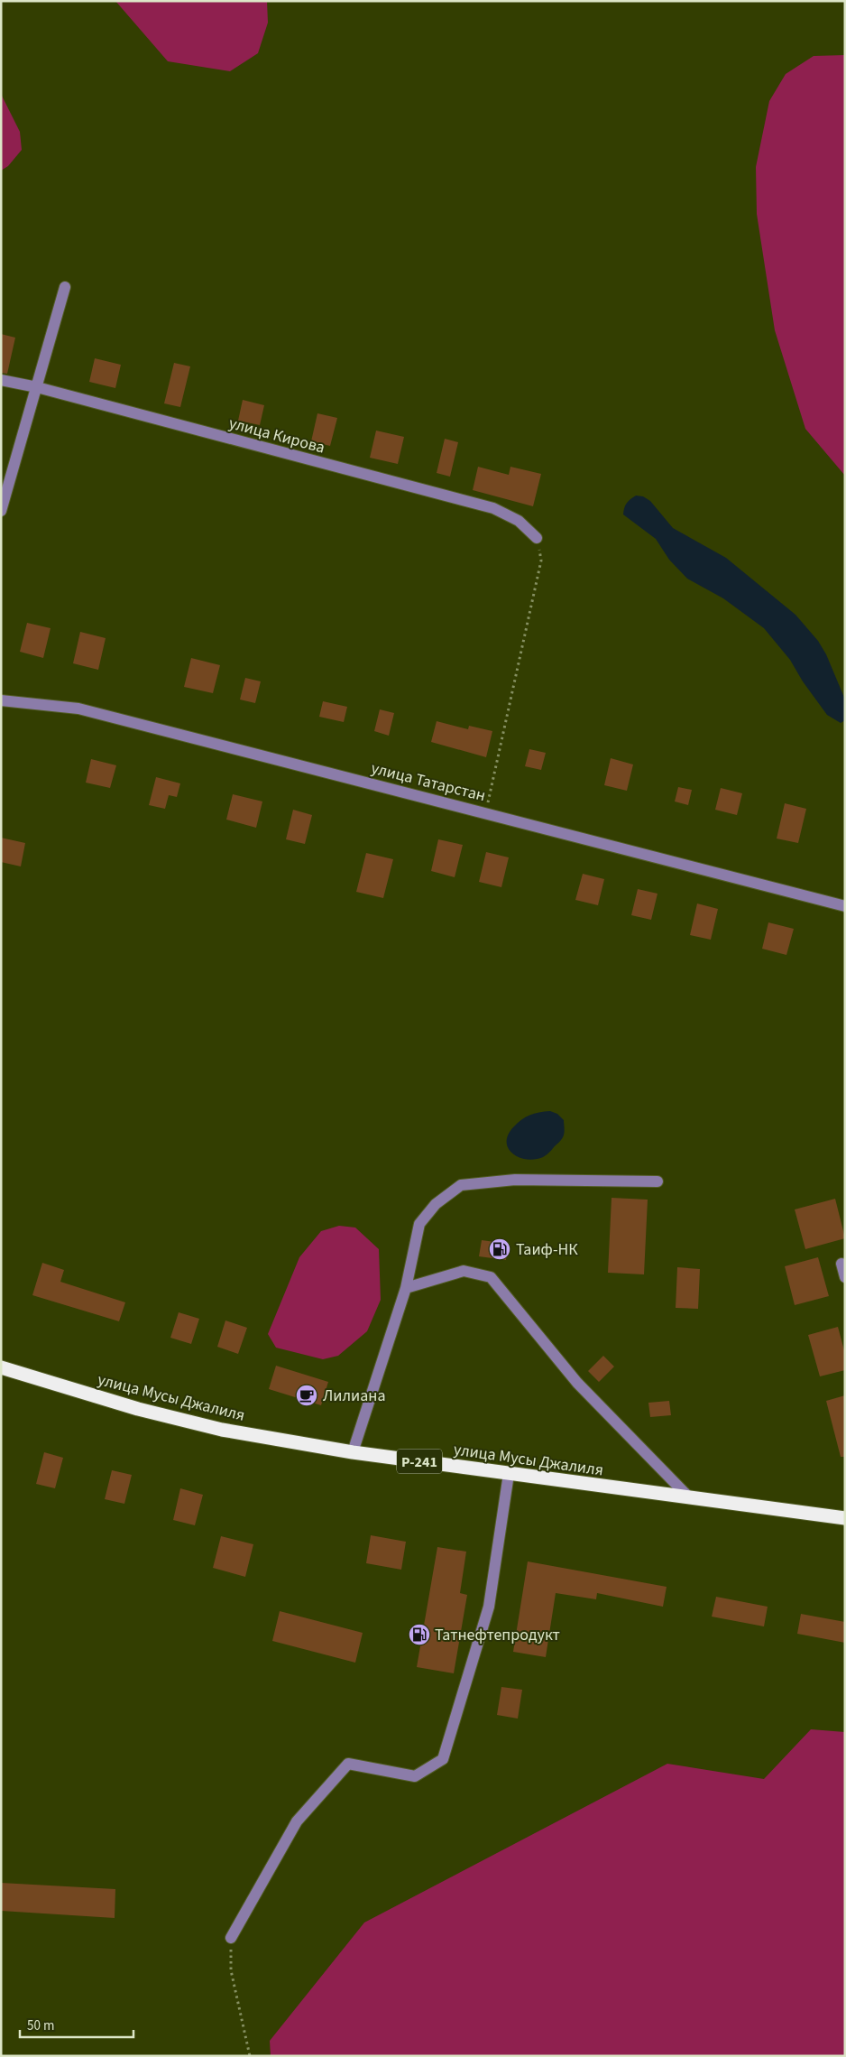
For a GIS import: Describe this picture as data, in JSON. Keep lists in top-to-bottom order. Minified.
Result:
{"streets":{"highway":["улица Мусы Джалиля","Р-241"],"street":["улица Кирова","улица Татарстан"]},"places":{"fuel station":["Таиф-НК","Татнефтепродукт"],"cafe":["Лилиана"]},"scale_bar":"50 m"}
